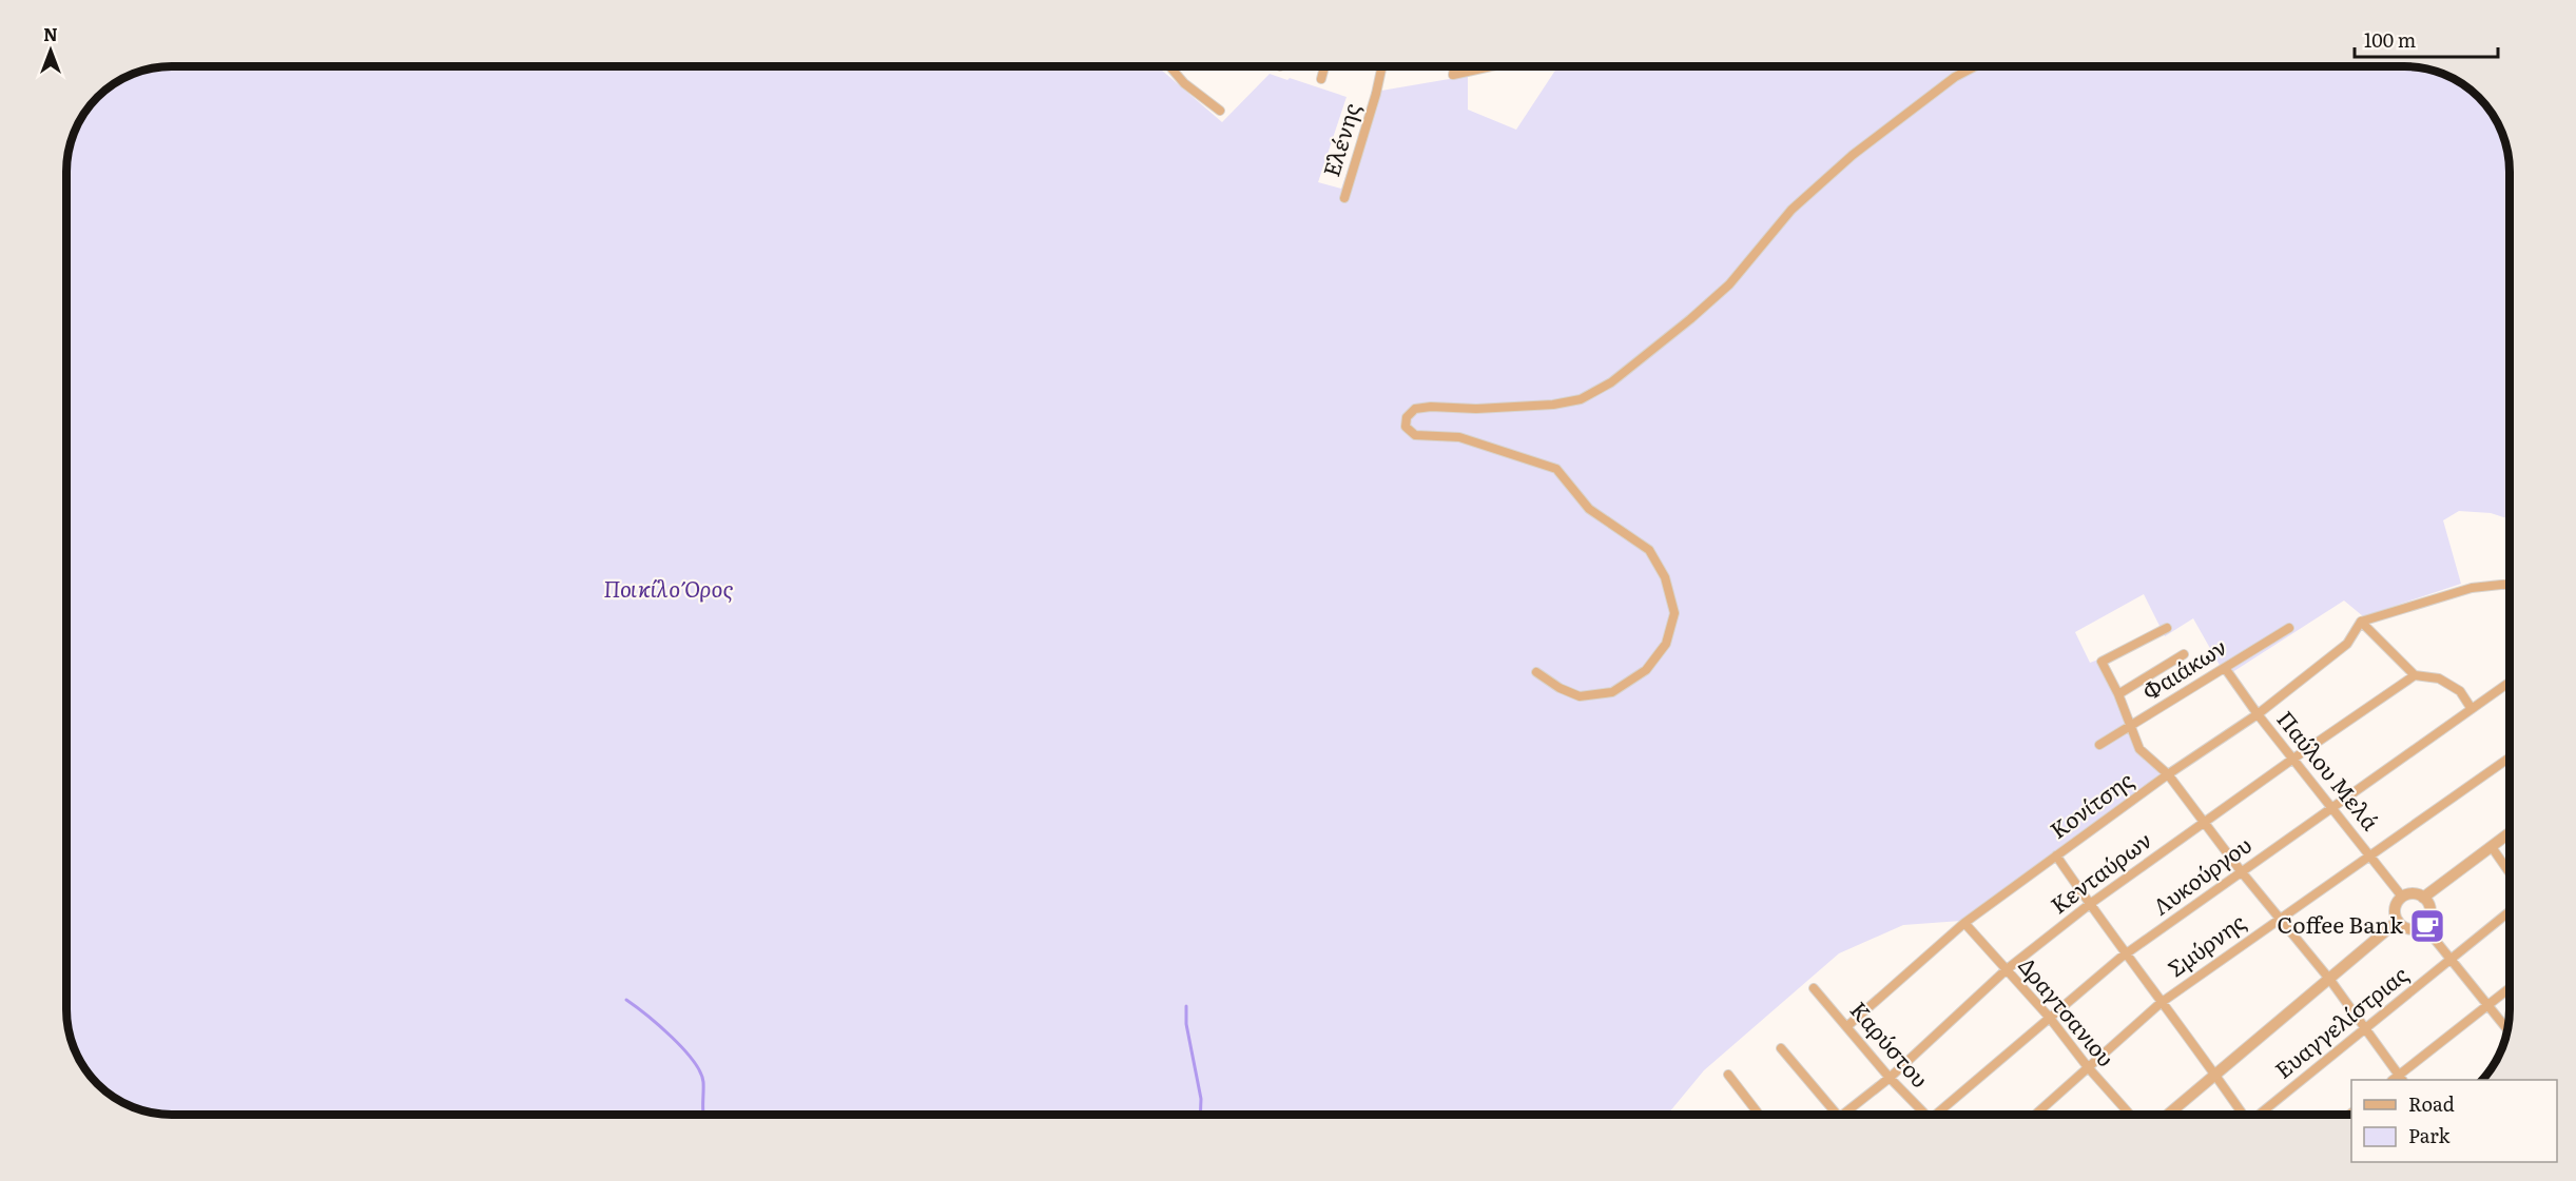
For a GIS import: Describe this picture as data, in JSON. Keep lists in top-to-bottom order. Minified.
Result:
{"streets":{"street":["Ελένης","Φαιάκων","Παύλου Μελά","Κονίτσης","Κενταύρων","Λυκούργου","Σμύρνης","Δραγτσανιου","Ευαγγελίστριας","Καρύστου"]},"crossings":[["Φαιάκων","Παύλου Μελά"],["Παύλου Μελά","Κονίτσης"],["Παύλου Μελά","Κενταύρων"],["Παύλου Μελά","Λυκούργου"],["Παύλου Μελά","Σμύρνης"],["Κονίτσης","Δραγτσανιου"],["Κονίτσης","Καρύστου"],["Κενταύρων","Δραγτσανιου"],["Κενταύρων","Καρύστου"],["Λυκούργου","Δραγτσανιου"],["Σμύρνης","Δραγτσανιου"]],"parks":["Ποικίλο Όρος"],"places":{"cafe":["Coffee Bank"]},"legend":["Road","Park"],"scale_bar":"100 m","north":"top"}
